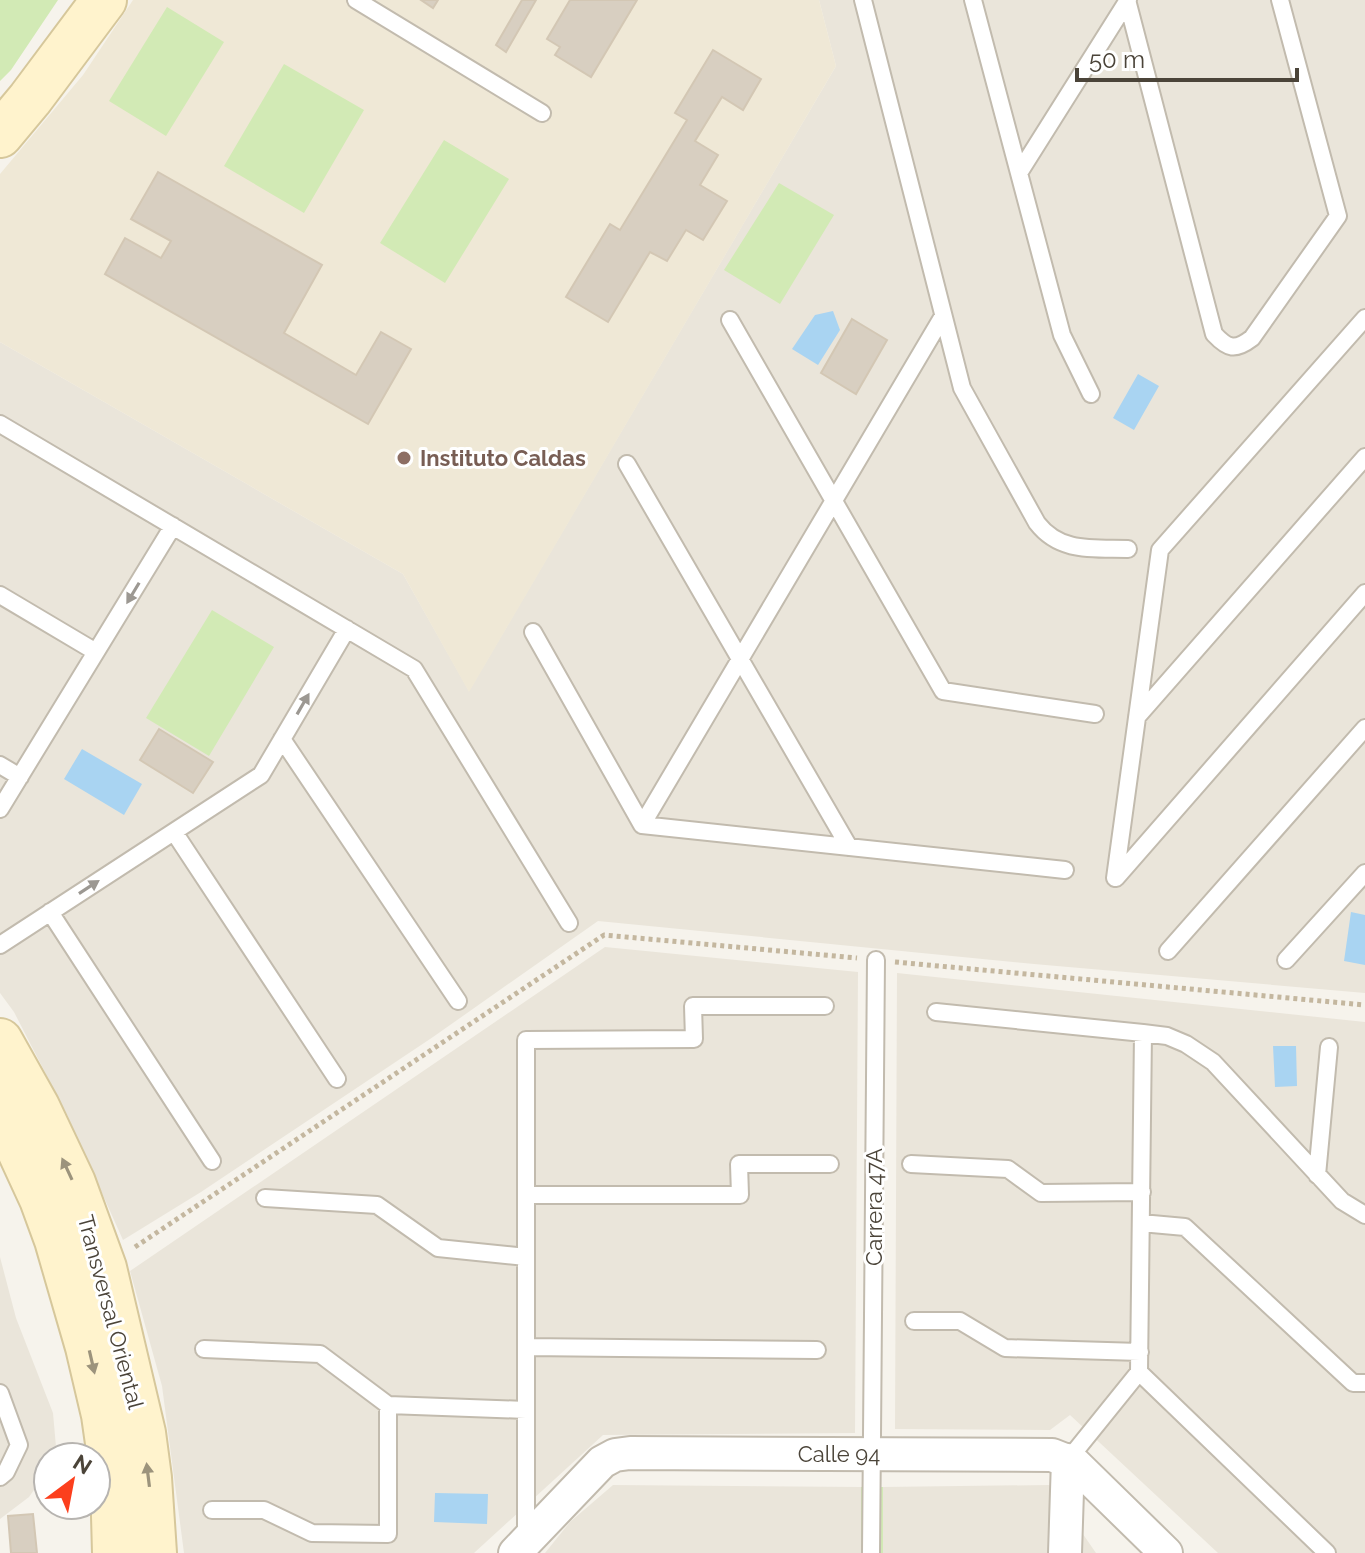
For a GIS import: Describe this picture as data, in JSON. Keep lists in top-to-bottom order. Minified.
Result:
{"streets":{"main road":["Transversal Oriental"],"street":["Calle 94"],"lane":["Carrera 47A"]},"crossings":[["Carrera 47A","Calle 94"]],"places":["Instituto Caldas"],"scale_bar":"50 m","north":"top right"}
